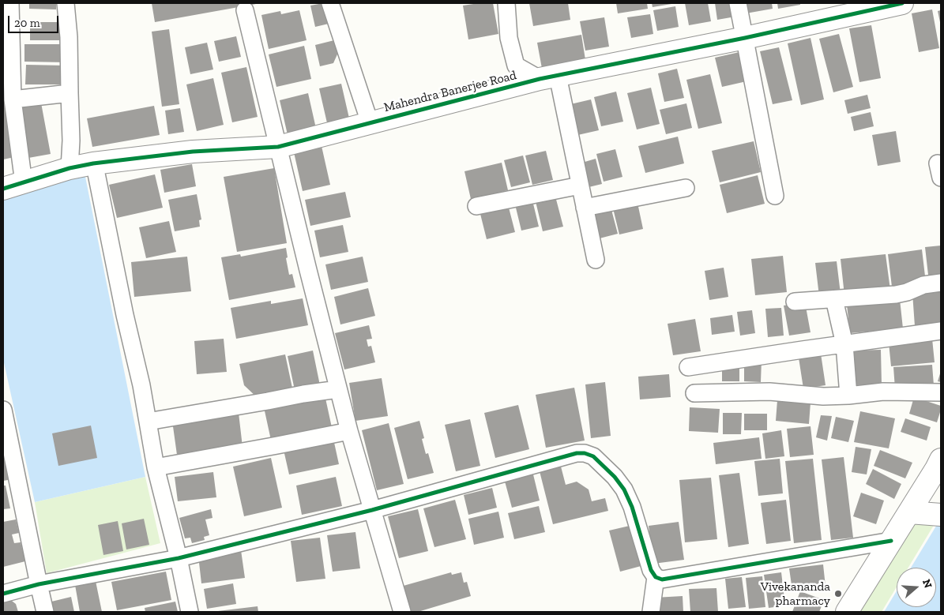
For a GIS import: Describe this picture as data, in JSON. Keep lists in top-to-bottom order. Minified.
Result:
{"streets":{"street":["Mahendra Banerjee Road"]},"places":["Vivekananda pharmacy"],"scale_bar":"20 m","north":"right"}
